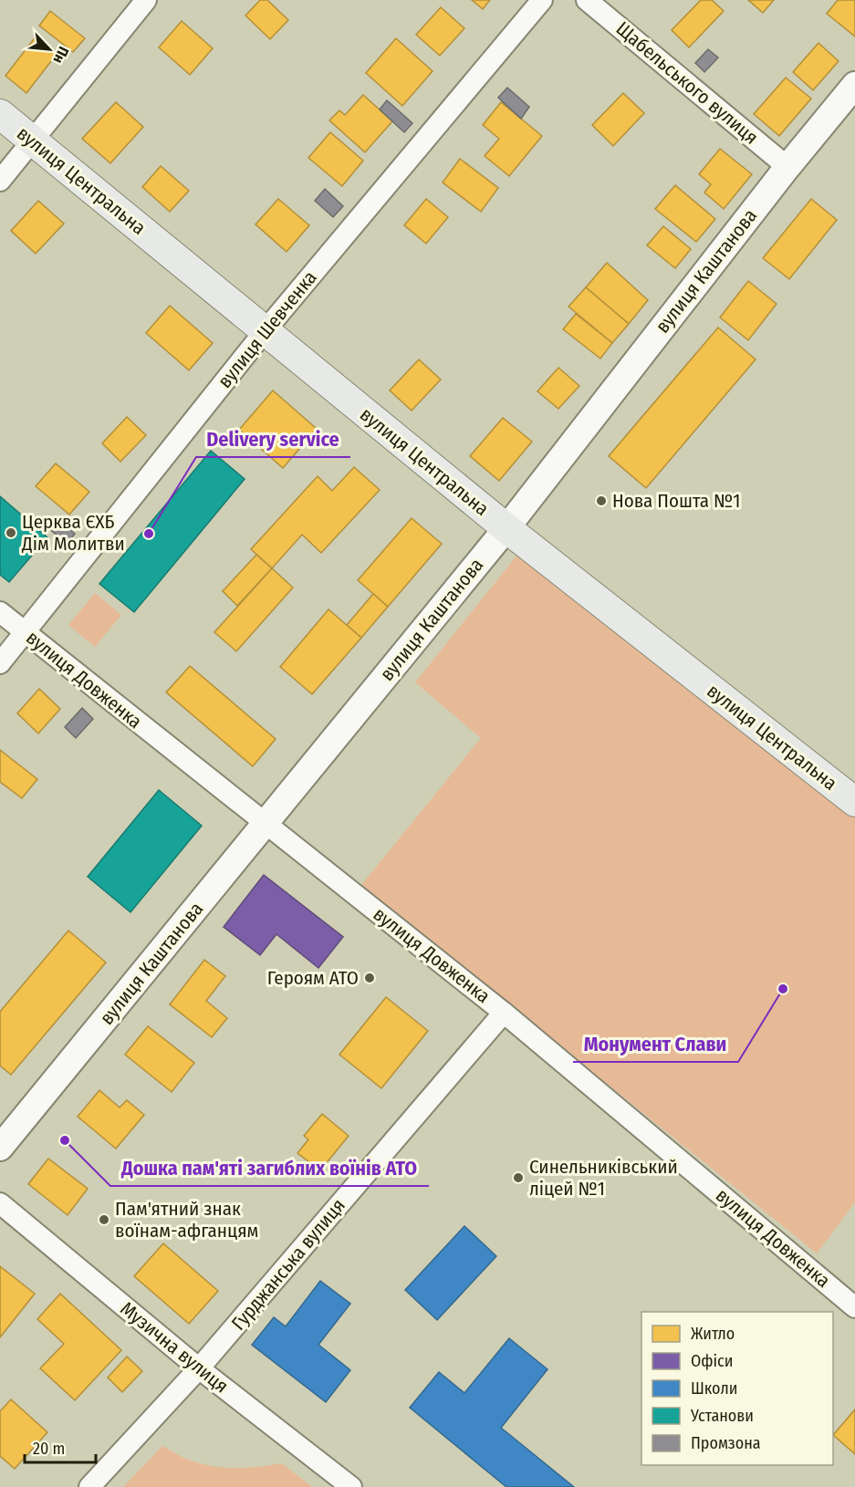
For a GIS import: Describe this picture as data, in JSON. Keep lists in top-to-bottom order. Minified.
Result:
{"streets":{"main road":["вулиця Центральна"],"street":["Щабельського вулиця","вулиця Каштанова","вулиця Шевченка","вулиця Довженка","Гурджанська вулиця","Музична вулиця"]},"crossings":[["Щабельського вулиця","вулиця Каштанова"],["вулиця Центральна","вулиця Каштанова"],["вулиця Центральна","вулиця Шевченка"],["вулиця Каштанова","вулиця Довженка"],["вулиця Шевченка","вулиця Довженка"],["вулиця Довженка","Гурджанська вулиця"],["Гурджанська вулиця","Музична вулиця"]],"places":["Нова Пошта №1","Церква ЄХБ Дім Молитви","Delivery service","Героям АТО","Монумент Слави","Дошка пам'яті загиблих воїнів АТО","Синельниківський ліцей №1","Пам'ятний знак воїнам-афганцям"],"legend":["Житло","Офіси","Школи","Установи","Промзона"],"scale_bar":"20 m","north":"bottom right"}
